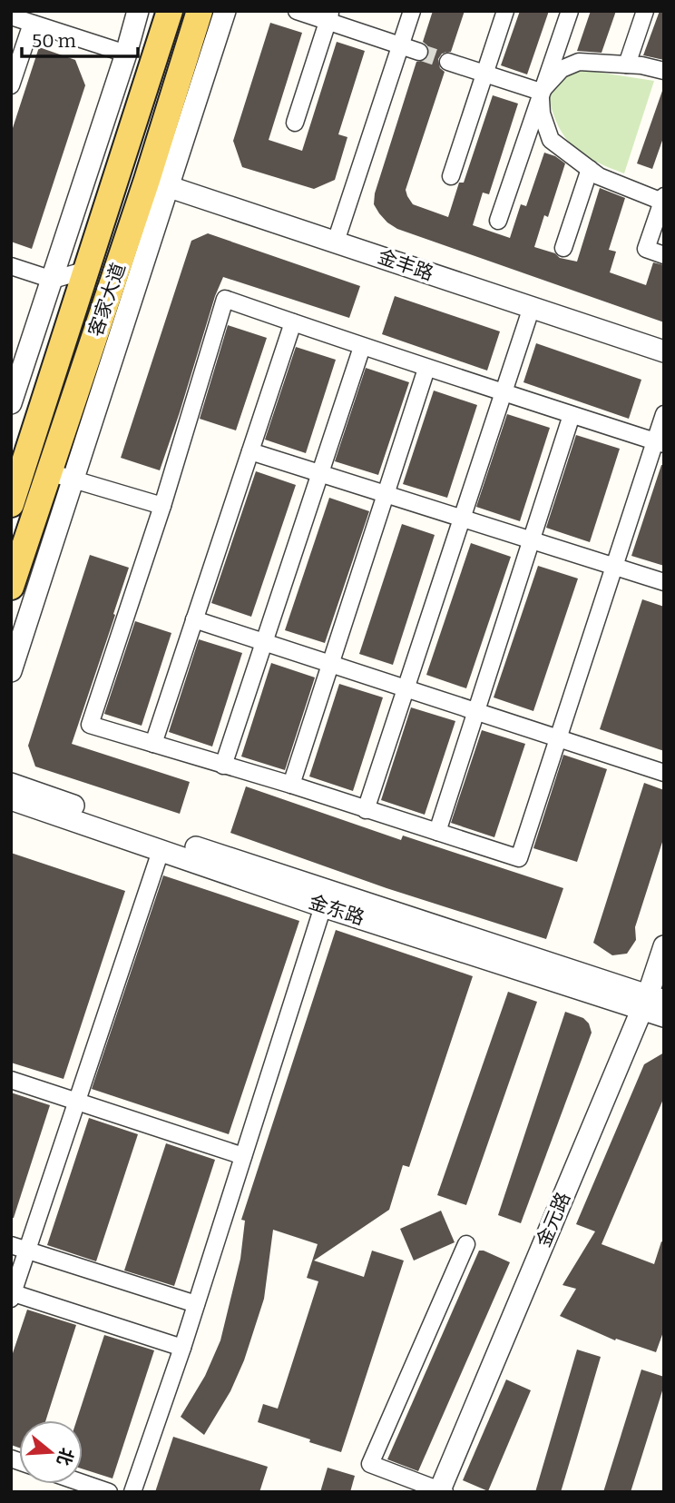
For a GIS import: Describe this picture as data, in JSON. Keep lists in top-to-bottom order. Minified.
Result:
{"streets":{"main road":["客家大道"],"street":["金丰路","金东路","金元路"]},"crossings":[["金丰路","客家大道"],["金东路","金元路"]],"scale_bar":"50 m","north":"right"}
